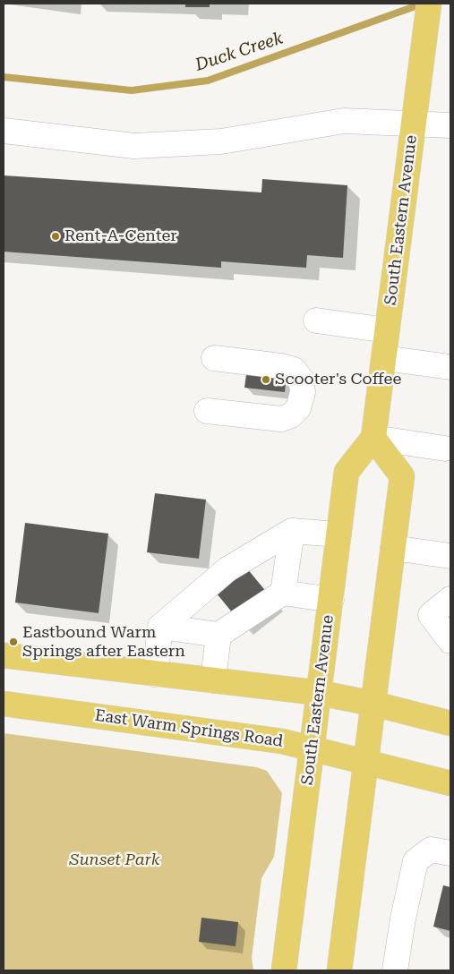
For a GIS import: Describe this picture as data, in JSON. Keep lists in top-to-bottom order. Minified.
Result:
{"streets":{"main road":["South Eastern Avenue","East Warm Springs Road"]},"crossings":[["South Eastern Avenue","East Warm Springs Road"]],"water":["Duck Creek"],"parks":["Sunset Park"],"places":["Rent-A-Center","Scooter's Coffee","Eastbound Warm Springs after Eastern"]}
